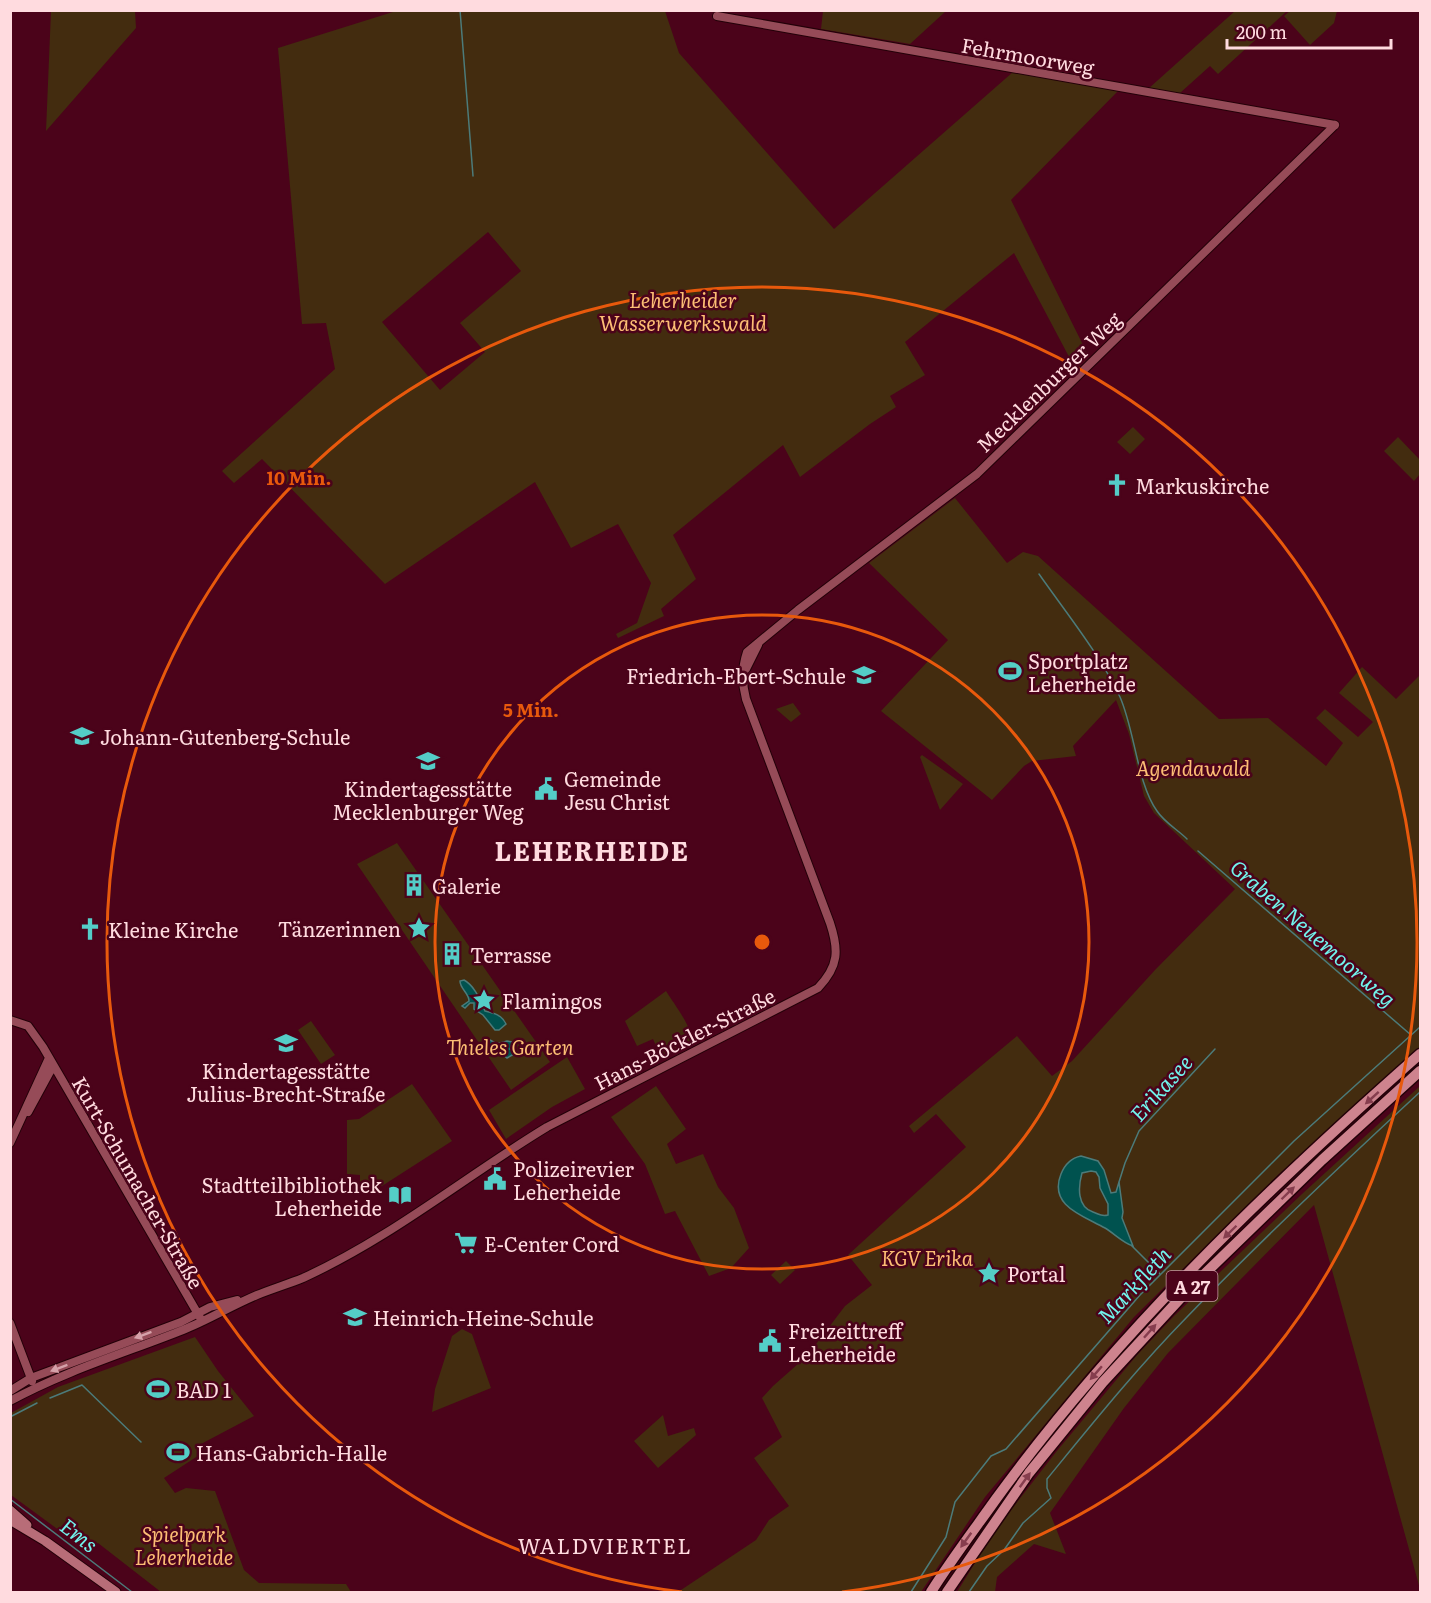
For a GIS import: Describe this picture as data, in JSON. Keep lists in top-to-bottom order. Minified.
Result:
{"streets":{"highway":["A 27"],"street":["Fehrmoorweg","Mecklenburger Weg","Hans-Böckler-Straße","Kurt-Schumacher-Straße"]},"crossings":[["Fehrmoorweg","Mecklenburger Weg"],["Mecklenburger Weg","Hans-Böckler-Straße"],["Hans-Böckler-Straße","Kurt-Schumacher-Straße"]],"districts":["LEHERHEIDE","WALDVIERTEL"],"water":["Graben Neuemoorweg","Erikasee","Markfleth","Ems"],"parks":["Leherheider Wasserwerkswald","Agendawald","Thieles Garten","KGV Erika","Spielpark Leherheide"],"places":{"church":["Markuskirche","Kleine Kirche"],"sports":["Sportplatz Leherheide","BAD 1","Hans-Gabrich-Halle"],"school or university":["Friedrich-Ebert-Schule","Johann-Gutenberg-Schule","Kindertagesstätte Mecklenburger Weg","Kindertagesstätte Julius-Brecht-Straße","Heinrich-Heine-Schule"],"public building":["Gemeinde Jesu Christ","Polizeirevier Leherheide","Freizeittreff Leherheide"],"building":["Galerie","Terrasse"],"place":["Tänzerinnen","Flamingos","Portal"],"library":["Stadtteilbibliothek Leherheide"],"supermarket":["E-Center Cord"]},"scale_bar":"200 m","rings":["10 Min.","5 Min."]}
